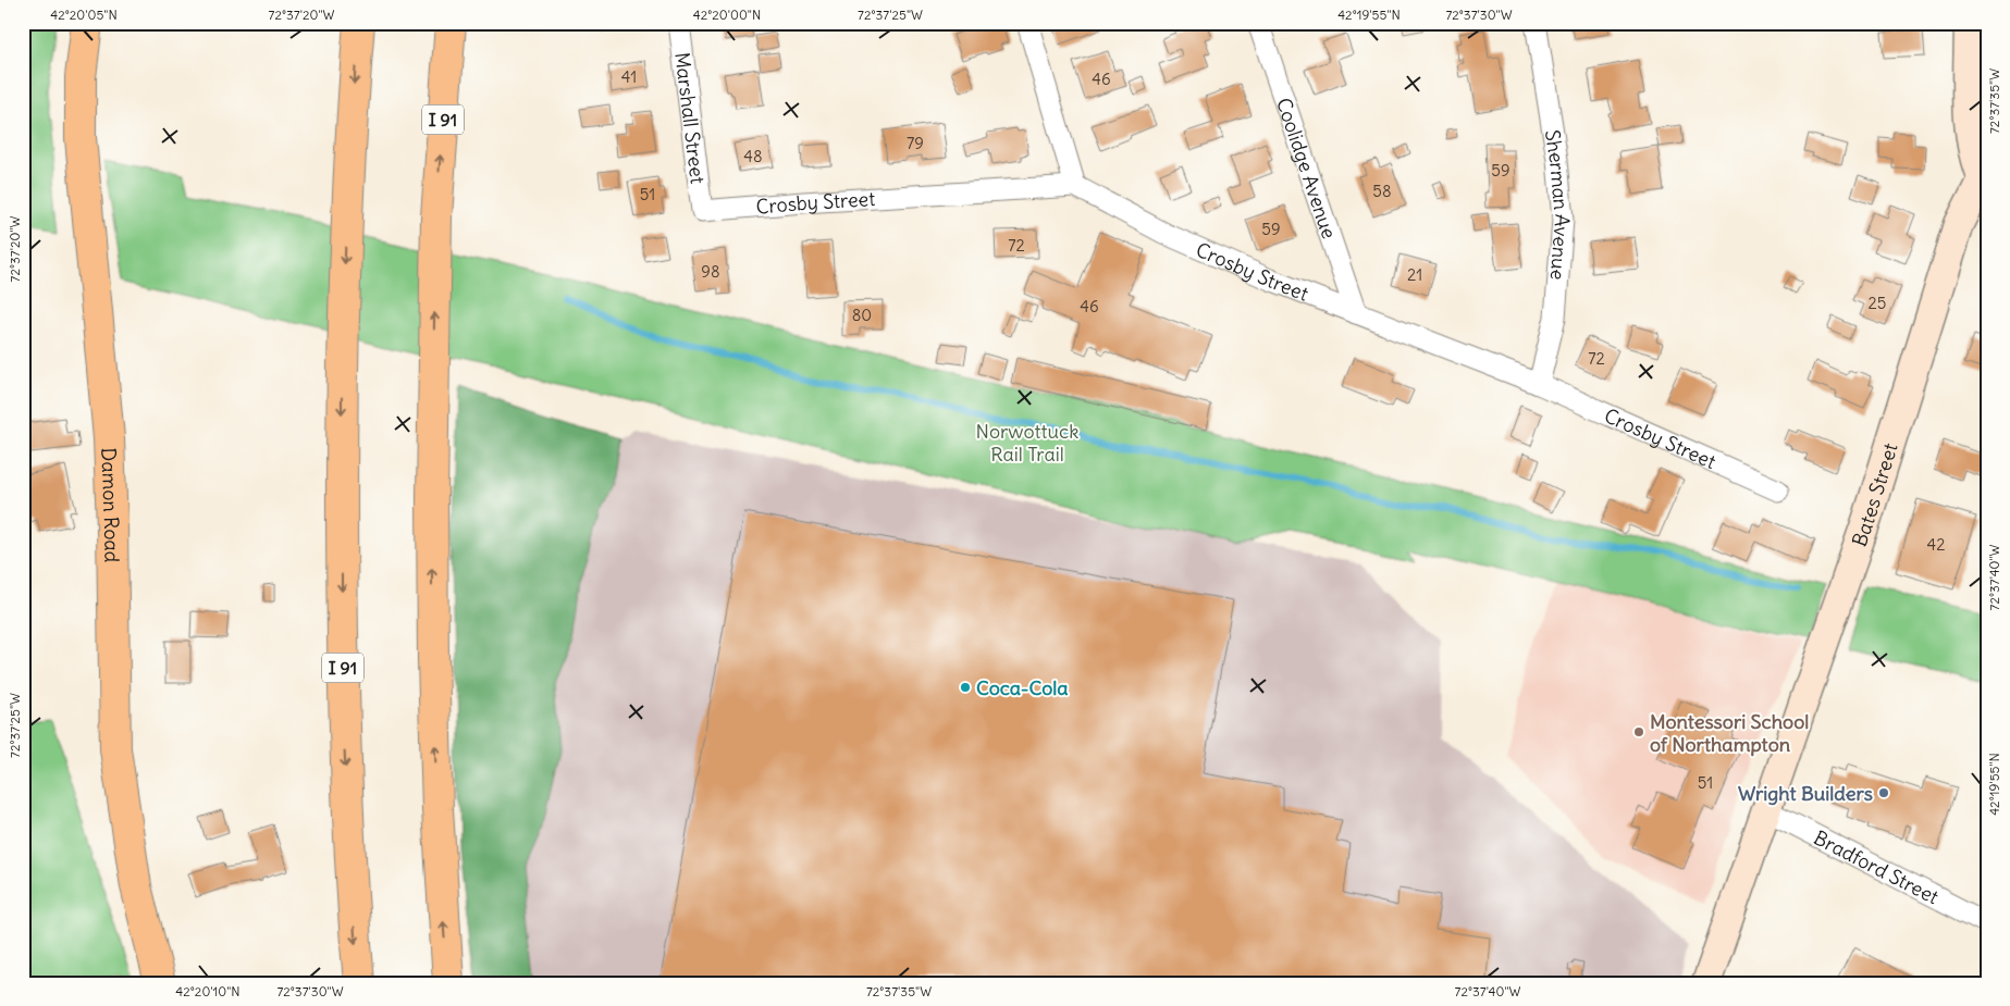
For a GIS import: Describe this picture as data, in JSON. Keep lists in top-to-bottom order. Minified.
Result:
{"streets":{"main road":["I 91","Damon Road"],"street":["Marshall Street","Coolidge Avenue","Crosby Street","Sherman Avenue","Bates Street","Bradford Street"]},"crossings":[["Marshall Street","Crosby Street"],["Coolidge Avenue","Crosby Street"],["Crosby Street","Sherman Avenue"],["Bates Street","Bradford Street"]],"parks":["Norwottuck Rail Trail"],"places":["Coca-Cola","Montessori School of Northampton","Wright Builders"],"house_numbers":["41","46","79","48","59","58","51","59","72","98","21","25","46","80","72","42","51"],"coordinates":["42°20'05\"N","72°37'20\"W","42°20'00\"N","72°37'25\"W","42°19'55\"N","72°37'30\"W","72°37'35\"W","72°37'40\"W","42°20'10\"N"]}
